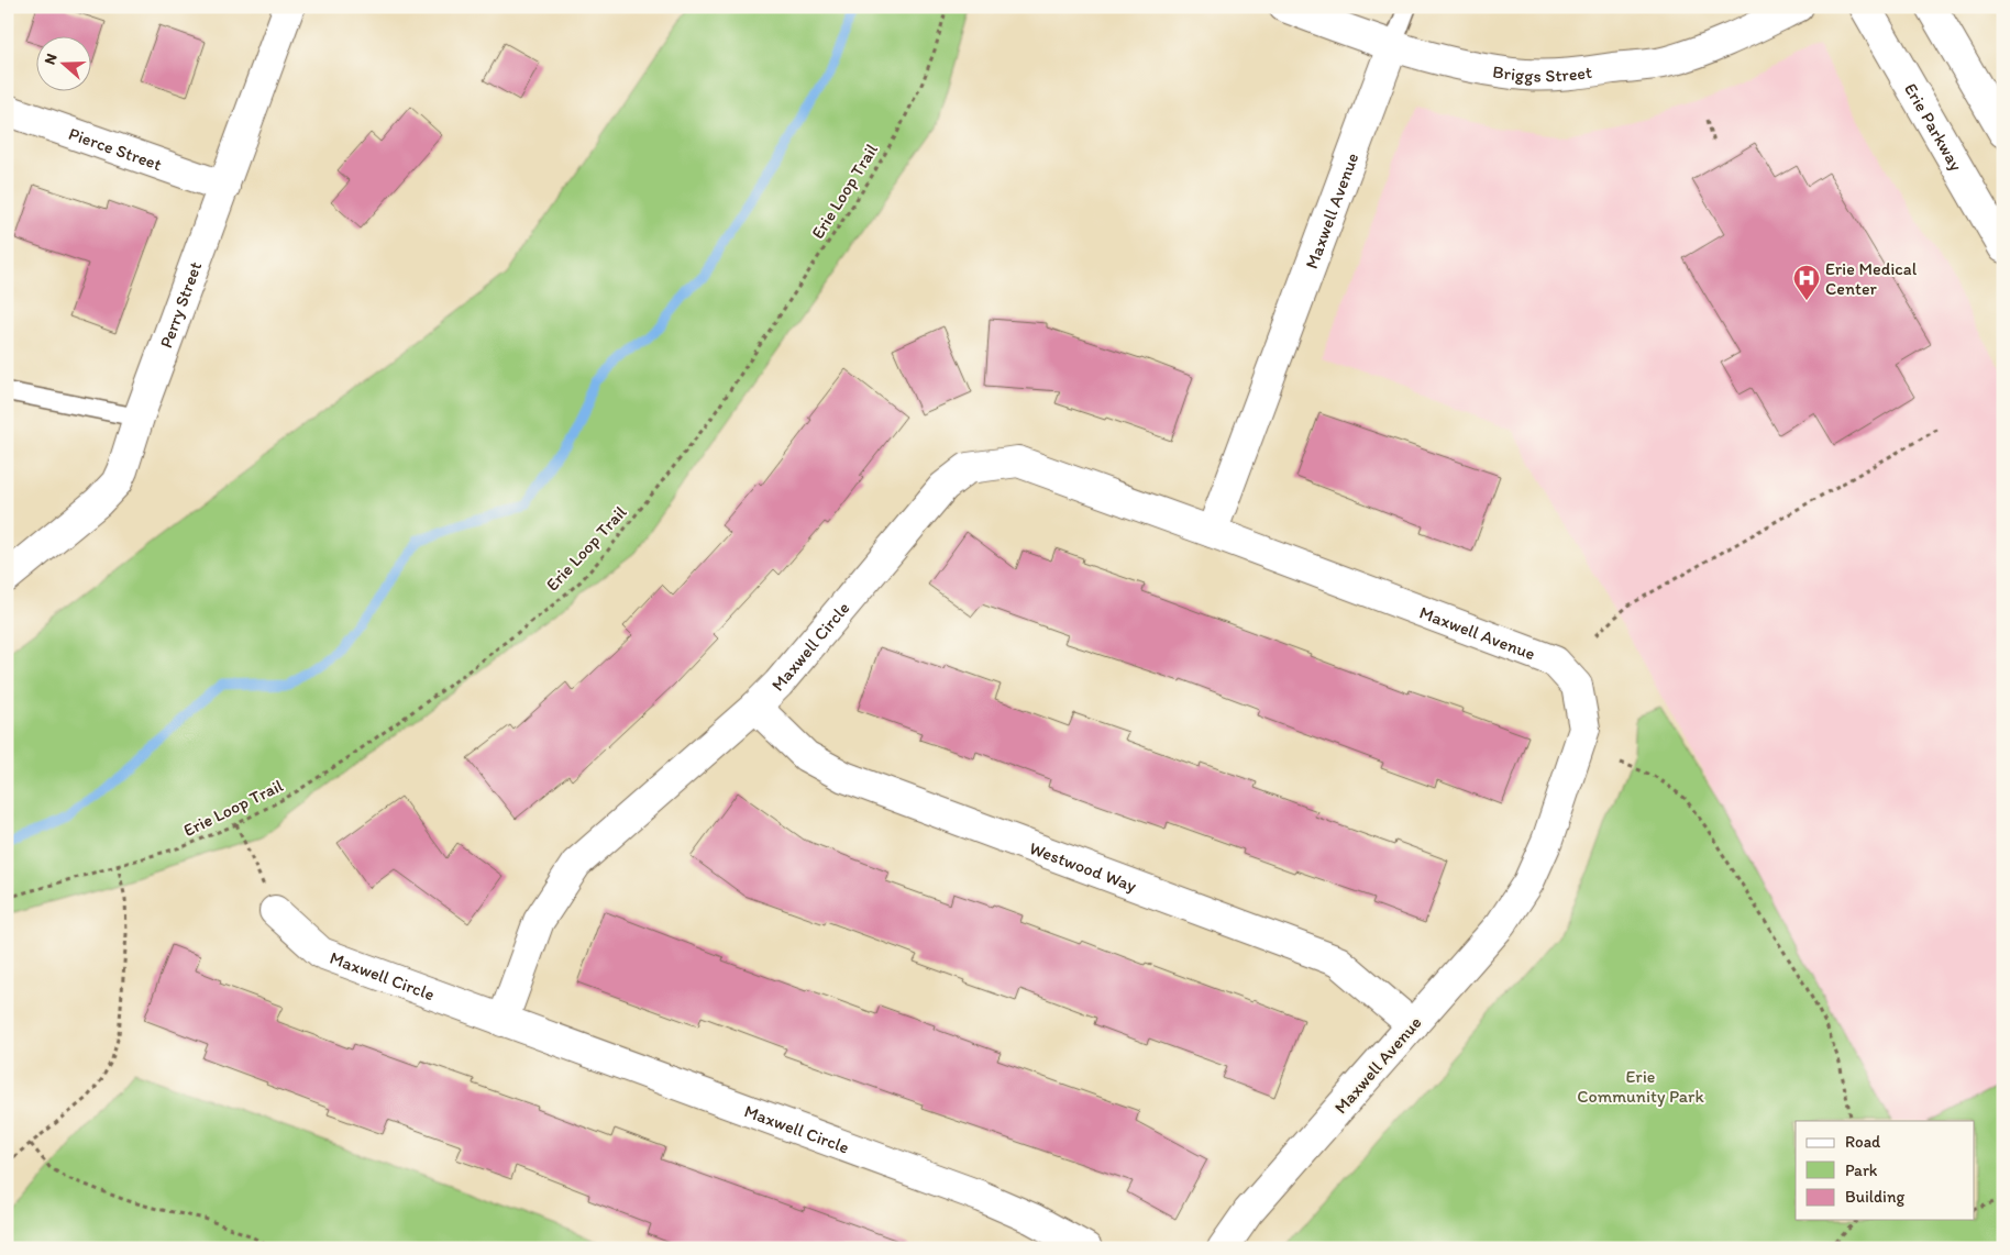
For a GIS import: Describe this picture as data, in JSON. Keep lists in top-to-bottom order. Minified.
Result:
{"streets":{"street":["Briggs Street","Erie Parkway","Pierce Street","Maxwell Avenue","Perry Street","Maxwell Circle","Westwood Way"],"path":["Erie Loop Trail"]},"crossings":[["Briggs Street","Maxwell Avenue"],["Pierce Street","Perry Street"],["Maxwell Avenue","Maxwell Circle"],["Maxwell Avenue","Westwood Way"],["Maxwell Circle","Westwood Way"]],"parks":["Erie Community Park"],"places":{"hospital":["Erie Medical Center"]},"legend":["Road","Park","Building"],"north":"left"}
